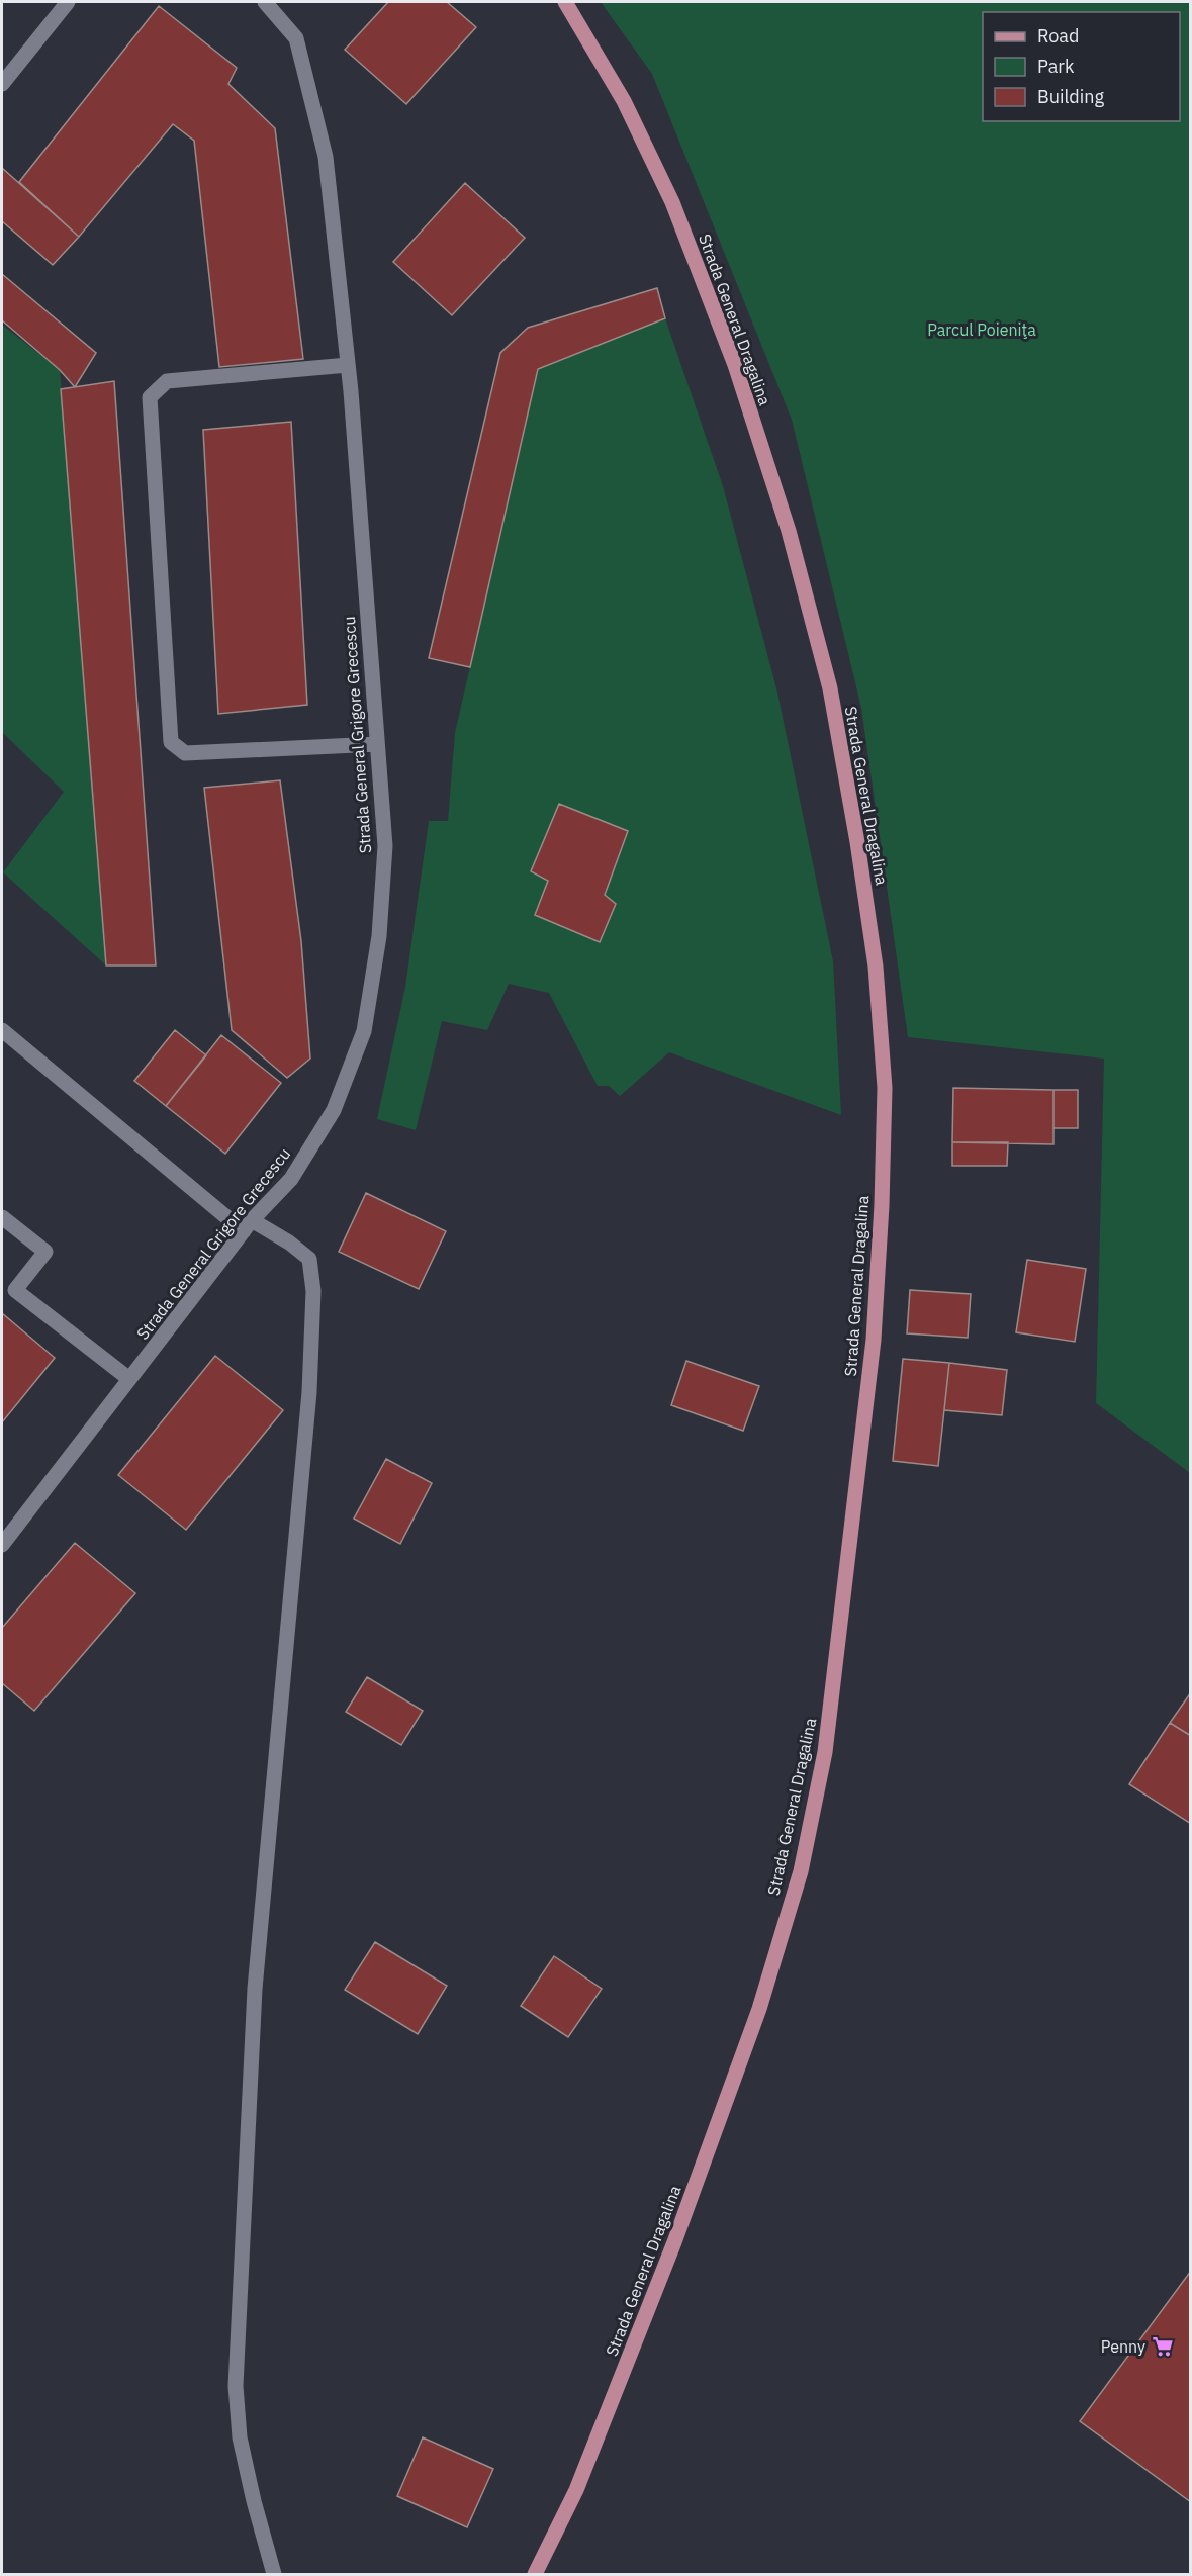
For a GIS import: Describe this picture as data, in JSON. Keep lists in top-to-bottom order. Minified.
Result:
{"streets":{"main road":["Strada General Dragalina"],"street":["Strada General Grigore Grecescu"]},"parks":["Parcul Poieniţa"],"places":{"supermarket":["Penny"]},"legend":["Road","Park","Building"]}
